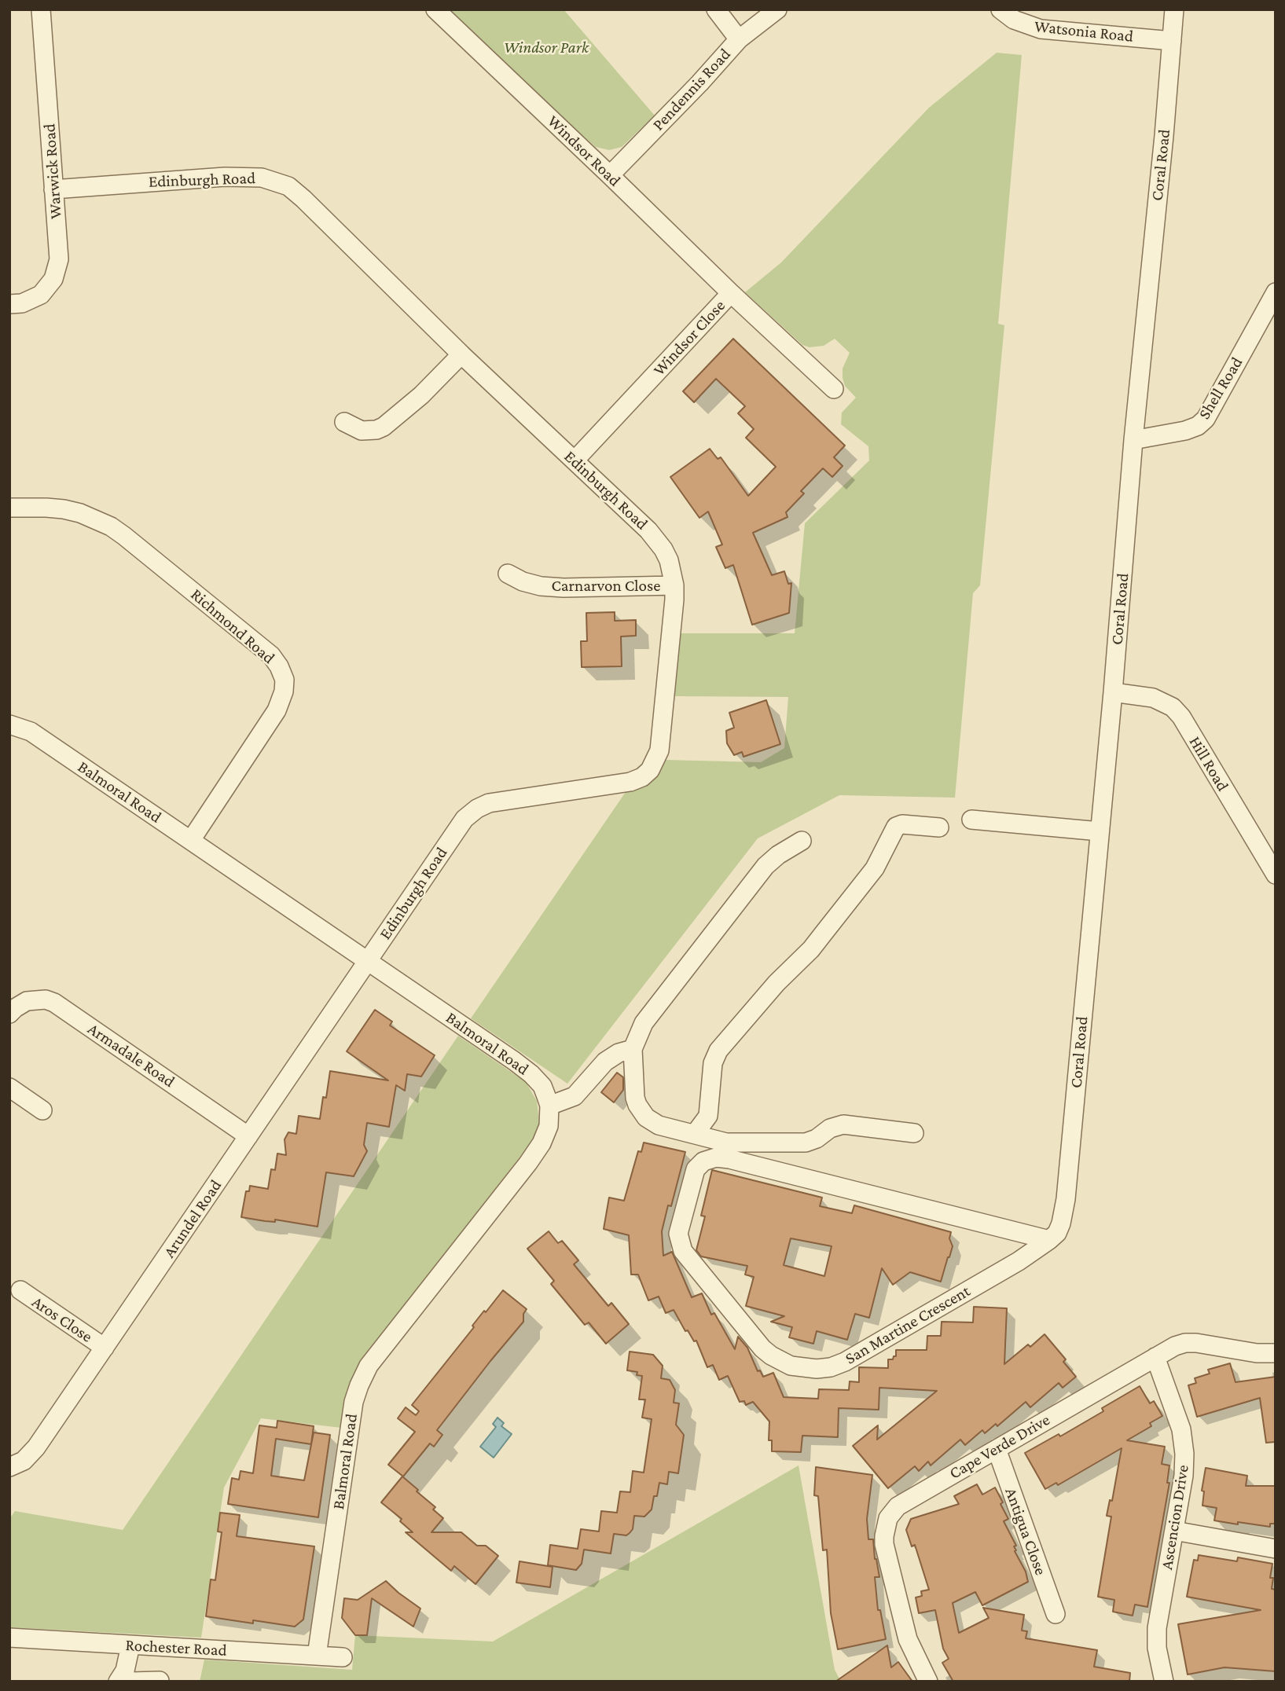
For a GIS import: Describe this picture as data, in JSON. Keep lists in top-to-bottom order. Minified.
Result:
{"streets":{"street":["Watsonia Road","Pendennis Road","Windsor Road","Coral Road","Warwick Road","Edinburgh Road","Windsor Close","Shell Road","Carnarvon Close","Richmond Road","Hill Road","Balmoral Road","Armadale Road","Arundel Road","Aros Close","San Martine Crescent","Cape Verde Drive","Ascencion Drive","Antigua Close","Rochester Road"]},"crossings":[["Watsonia Road","Coral Road"],["Pendennis Road","Windsor Road"],["Windsor Road","Windsor Close"],["Coral Road","Shell Road"],["Coral Road","Hill Road"],["Coral Road","San Martine Crescent"],["Warwick Road","Edinburgh Road"],["Edinburgh Road","Windsor Close"],["Edinburgh Road","Carnarvon Close"],["Edinburgh Road","Balmoral Road"],["Edinburgh Road","Arundel Road"],["Richmond Road","Balmoral Road"],["Balmoral Road","Arundel Road"],["Balmoral Road","Rochester Road"],["Armadale Road","Arundel Road"],["Arundel Road","Aros Close"],["Cape Verde Drive","Ascencion Drive"],["Cape Verde Drive","Antigua Close"]],"parks":["Windsor Park"]}
